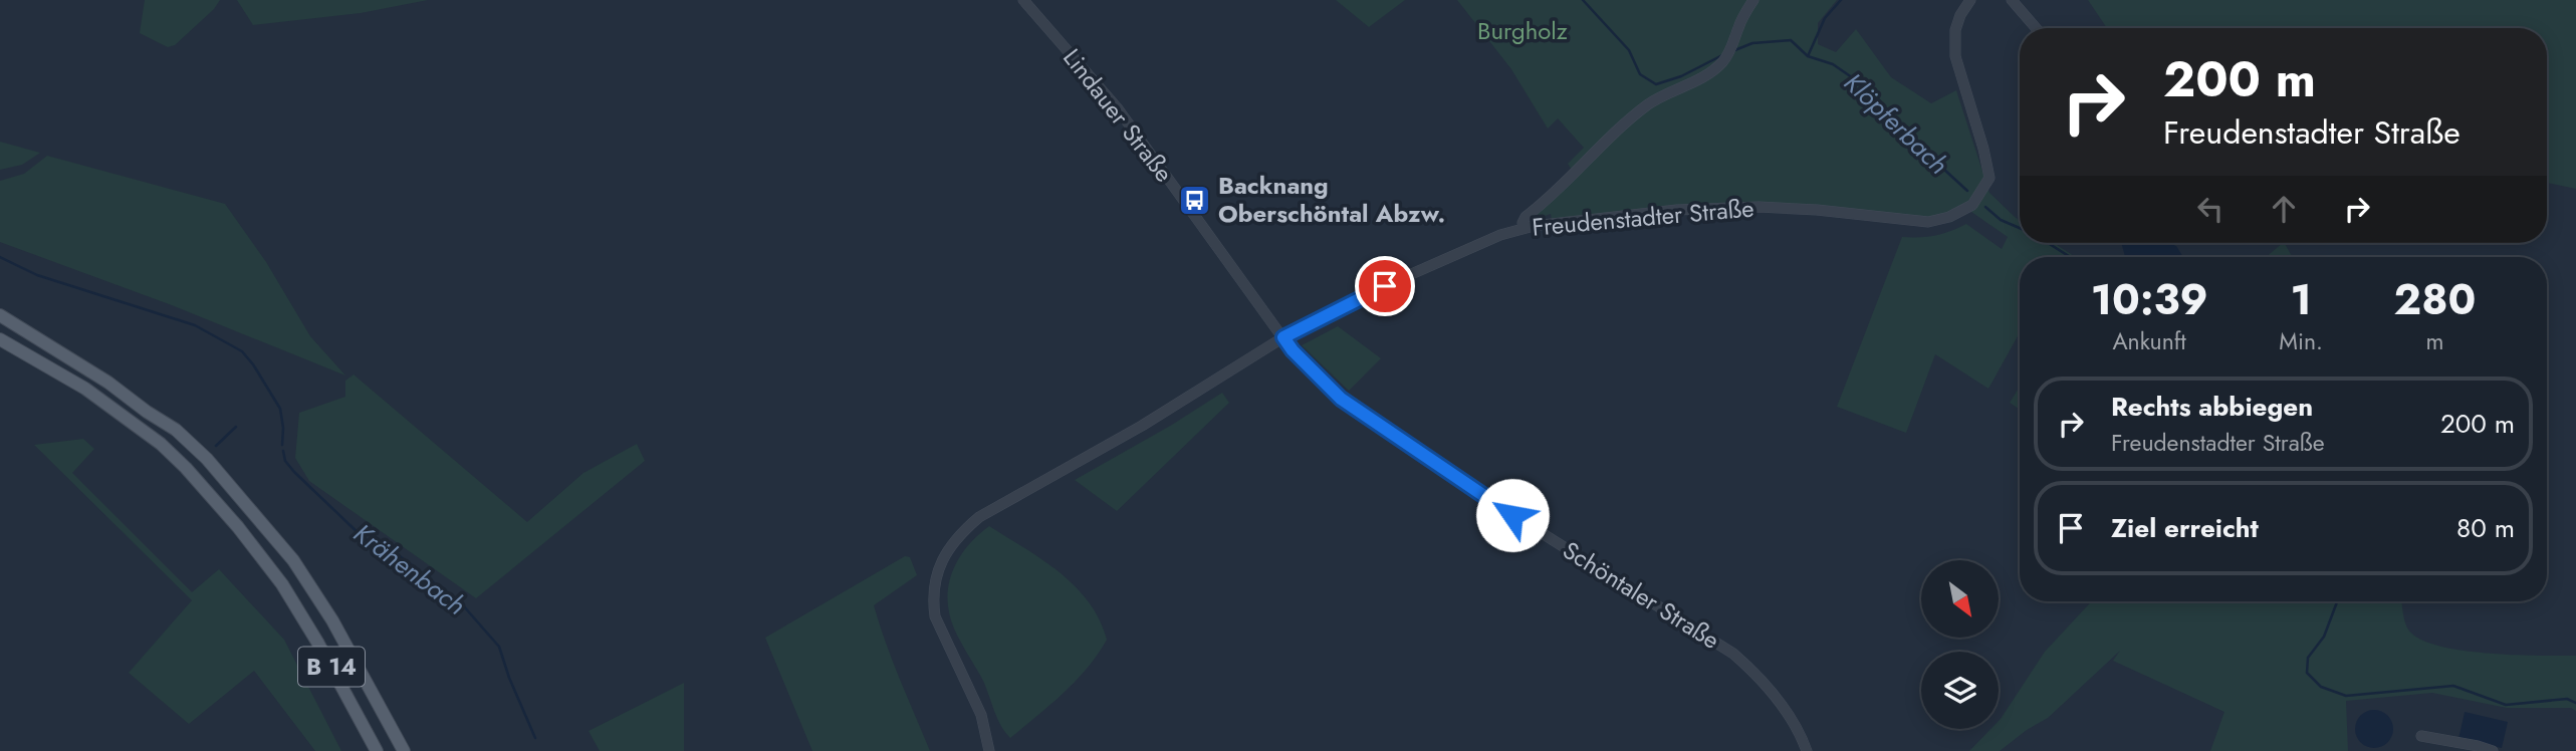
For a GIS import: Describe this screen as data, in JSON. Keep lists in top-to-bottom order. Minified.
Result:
{"streets":{"main road":["B 14"],"street":["Lindauer Straße","Freudenstadter Straße","Schöntaler Straße"]},"crossings":[["Lindauer Straße","Freudenstadter Straße"],["Lindauer Straße","Schöntaler Straße"],["Freudenstadter Straße","Schöntaler Straße"]],"water":["Klöpferbach","Krähenbach"],"parks":["Burgholz"],"places":{"bus stop":["Backnang Oberschöntal Abzw."]},"north":"bottom right","page":{"turn":["200 m","Freudenstadter Straße"],"eta":["10:39","Ankunft","1","Min.","280","m"],"list":[{"name":"Rechts abbiegen","note":"Freudenstadter Straße","value":"200 m"},{"name":"Ziel erreicht","value":"80 m"}]}}
